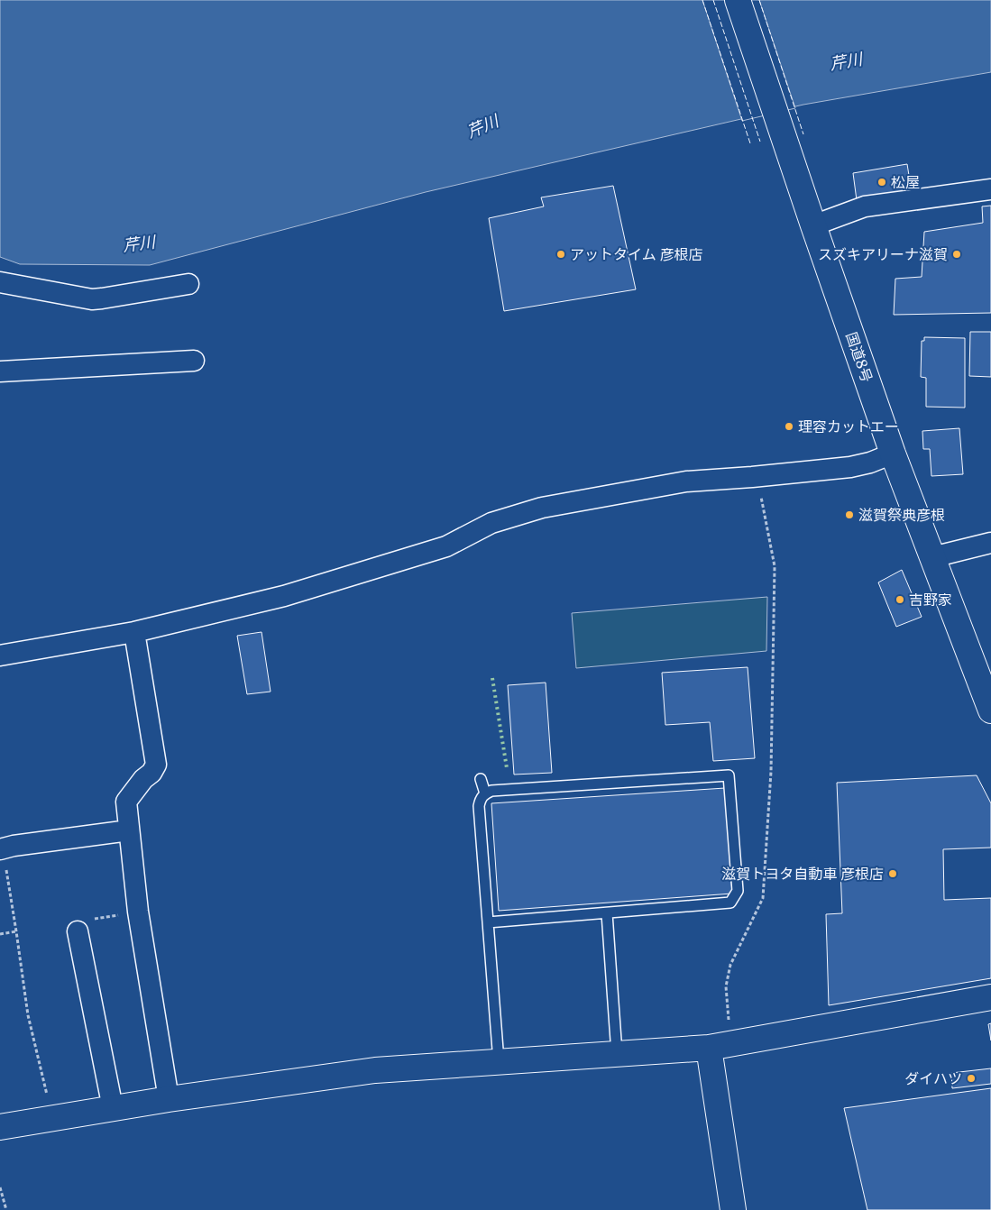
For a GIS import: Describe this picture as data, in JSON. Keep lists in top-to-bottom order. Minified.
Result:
{"streets":{"main road":["国道8号"]},"water":["芹川"],"places":["松屋","アットタイム 彦根店","スズキアリーナ滋賀","理容カットエー","滋賀祭典彦根","吉野家","滋賀トヨタ自動車 彦根店","ダイハツ"]}
